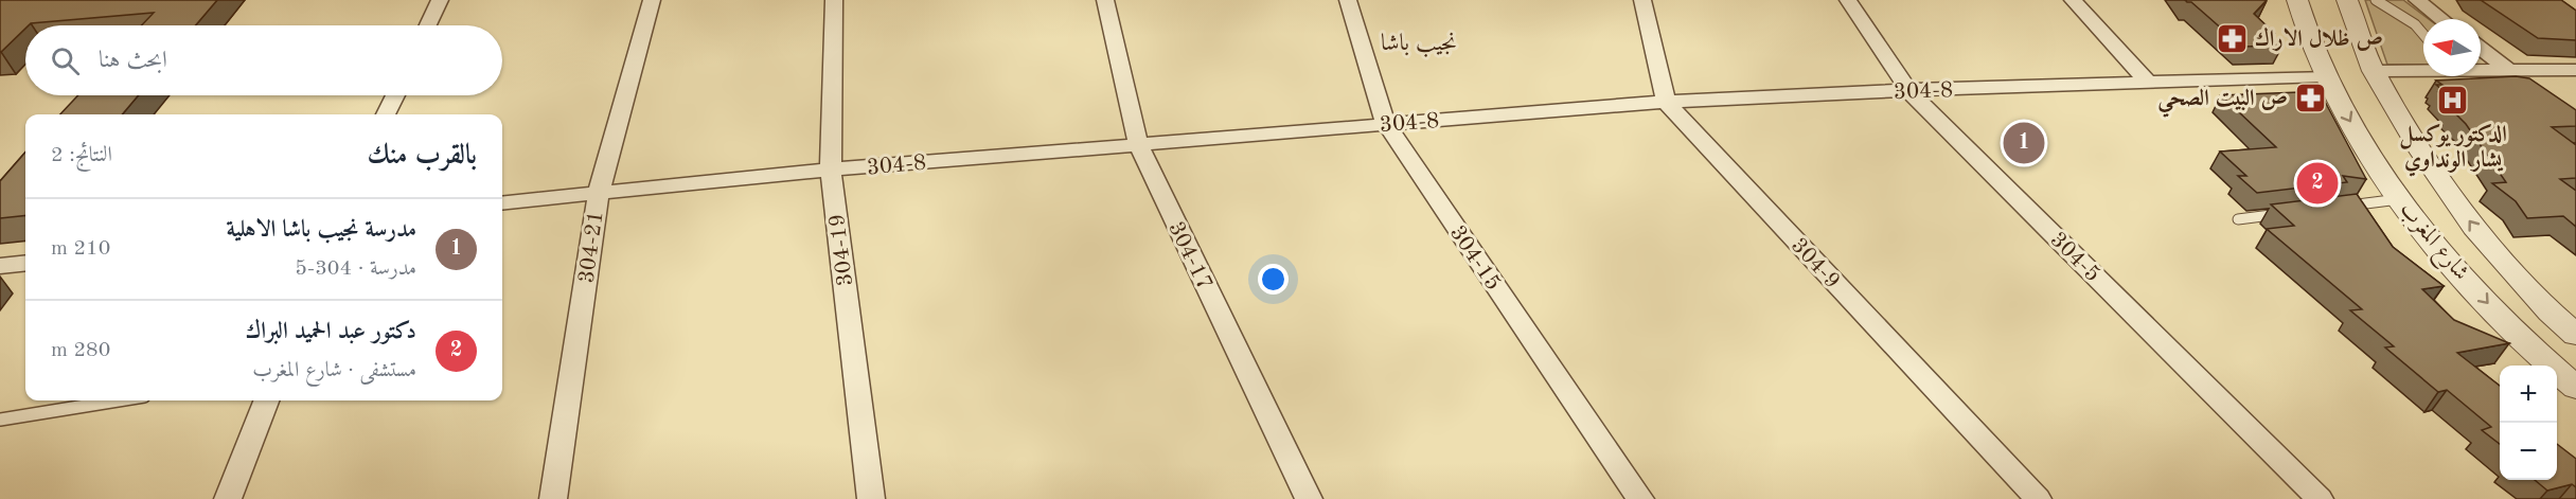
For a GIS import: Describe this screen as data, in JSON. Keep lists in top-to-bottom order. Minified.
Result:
{"streets":{"street":["304-8","شارع المغرب","304-21","304-19","304-17","304-5","304-15","304-9"]},"crossings":[["304-8","شارع المغرب"],["304-8","304-21"],["304-8","304-19"],["304-8","304-17"],["304-8","304-5"],["304-8","304-15"],["304-8","304-9"]],"districts":["نجيب باشا"],"places":{"pharmacy":["ص ظلال الاراك","ص البيت الصحي"],"hospital":["الدكتور يوكسل يشار الونداوي"]},"north":"left","page":{"search":"ابحث هنا","heading":["بالقرب منك","النتائج: 2"],"pins":["1","2"],"list":[{"mark":"1","name":"مدرسة نجيب باشا الاهلية","note":"مدرسة · 304-5","value":"210 m"},{"mark":"2","name":"دكتور عبد الحميد البراك","note":"مستشفى · شارع المغرب","value":"280 m"}],"map_buttons":["+","−"]}}
